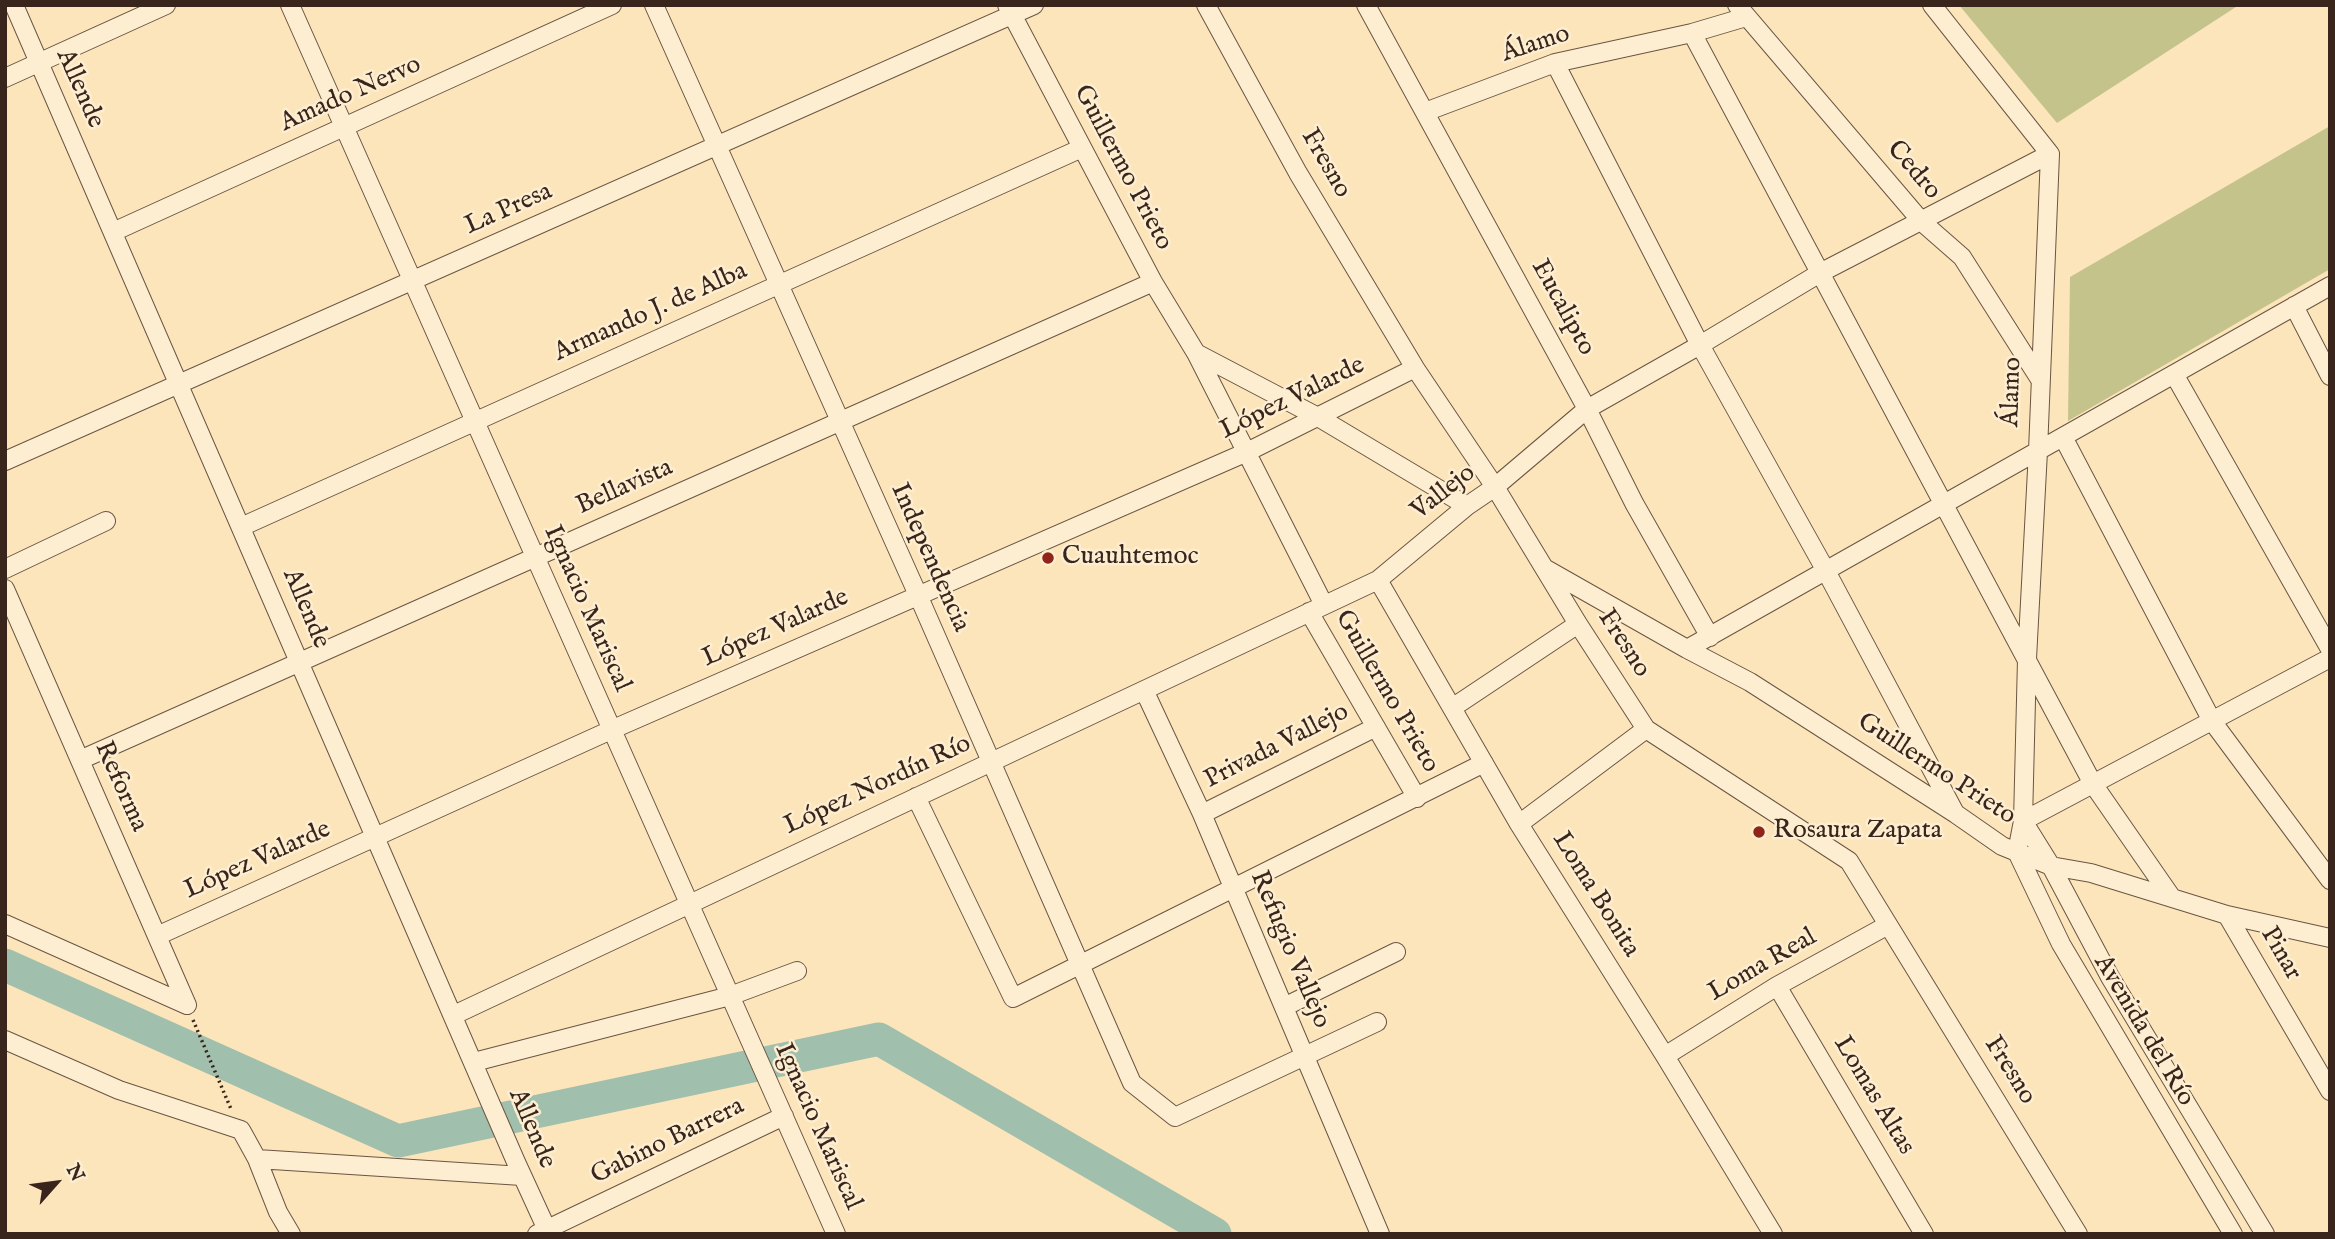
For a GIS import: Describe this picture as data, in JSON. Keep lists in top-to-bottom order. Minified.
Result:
{"streets":{"street":["Álamo","Allende","Amado Nervo","Fresno","Guillermo Prieto","Cedro","La Presa","Eucalipto","Armando J. de Alba","López Valarde","Bellavista","Vallejo","Independencia","Ignacio Mariscal","Privada Vallejo","López Nordín Río","Reforma","Loma Bonita","Refugio Vallejo","Pinar","Loma Real","Avenida del Río","Lomas Altas","Gabino Barrera"]},"crossings":[["Álamo","Guillermo Prieto"],["Álamo","Cedro"],["Álamo","Eucalipto"],["Álamo","Vallejo"],["Álamo","Avenida del Río"],["Allende","Amado Nervo"],["Allende","La Presa"],["Allende","Armando J. de Alba"],["Allende","López Valarde"],["Allende","Bellavista"],["Allende","López Nordín Río"],["Allende","Gabino Barrera"],["Amado Nervo","Ignacio Mariscal"],["Fresno","Guillermo Prieto"],["Fresno","López Valarde"],["Fresno","Vallejo"],["Fresno","Loma Real"],["Guillermo Prieto","La Presa"],["Guillermo Prieto","Armando J. de Alba"],["Guillermo Prieto","López Valarde"],["Guillermo Prieto","Bellavista"],["Guillermo Prieto","Vallejo"],["Guillermo Prieto","Privada Vallejo"],["Guillermo Prieto","López Nordín Río"],["Guillermo Prieto","Pinar"],["Guillermo Prieto","Avenida del Río"],["Cedro","Vallejo"],["La Presa","Independencia"],["La Presa","Ignacio Mariscal"],["Eucalipto","Vallejo"],["Armando J. de Alba","Independencia"],["Armando J. de Alba","Ignacio Mariscal"],["López Valarde","Independencia"],["López Valarde","Ignacio Mariscal"],["López Valarde","Reforma"],["Bellavista","Independencia"],["Bellavista","Ignacio Mariscal"],["Bellavista","Reforma"],["Vallejo","López Nordín Río"],["Vallejo","Loma Bonita"],["Independencia","López Nordín Río"],["Independencia","Refugio Vallejo"],["Ignacio Mariscal","López Nordín Río"],["Ignacio Mariscal","Gabino Barrera"],["Privada Vallejo","Refugio Vallejo"],["López Nordín Río","Refugio Vallejo"],["Loma Bonita","Loma Real"],["Loma Real","Lomas Altas"]],"places":["Cuauhtemoc","Rosaura Zapata"],"north":"top right"}
